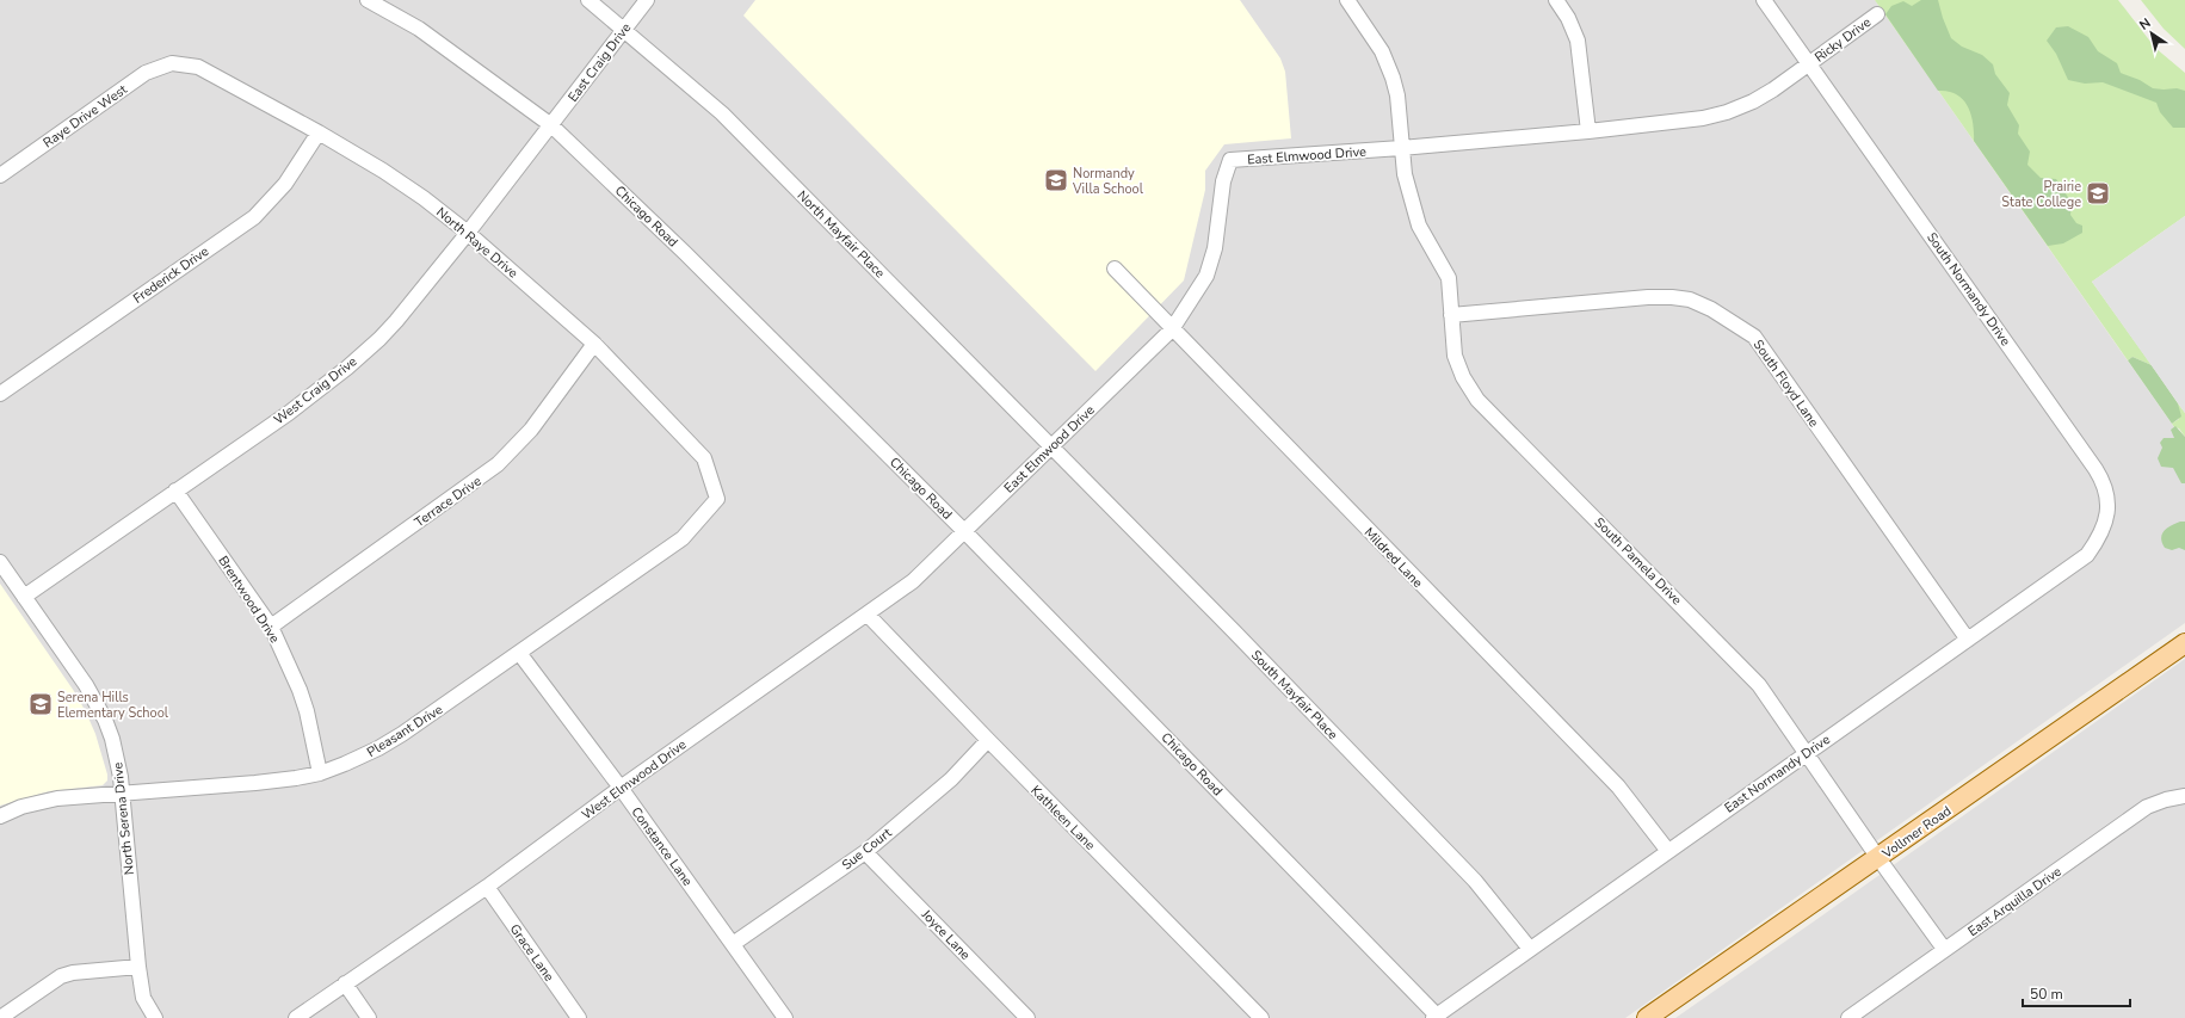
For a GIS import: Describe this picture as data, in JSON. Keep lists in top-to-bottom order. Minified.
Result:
{"streets":{"main road":["Vollmer Road"],"street":["Ricky Drive","East Craig Drive","Raye Drive West","East Elmwood Drive","Chicago Road","North Mayfair Place","North Raye Drive","Frederick Drive","South Normandy Drive","South Floyd Lane","West Craig Drive","Terrace Drive","Mildred Lane","South Pamela Drive","Brentwood Drive","South Mayfair Place","Pleasant Drive","East Normandy Drive","West Elmwood Drive","Kathleen Lane","North Serena Drive","Constance Lane","Sue Court","East Arquilla Drive","Joyce Lane","Grace Lane"]},"crossings":[["Ricky Drive","East Elmwood Drive"],["Ricky Drive","South Normandy Drive"],["East Craig Drive","Chicago Road"],["East Craig Drive","North Mayfair Place"],["East Craig Drive","West Craig Drive"],["Raye Drive West","North Raye Drive"],["East Elmwood Drive","Chicago Road"],["East Elmwood Drive","North Mayfair Place"],["East Elmwood Drive","South Normandy Drive"],["East Elmwood Drive","Mildred Lane"],["East Elmwood Drive","South Pamela Drive"],["East Elmwood Drive","South Mayfair Place"],["East Elmwood Drive","West Elmwood Drive"],["Chicago Road","West Craig Drive"],["Chicago Road","East Normandy Drive"],["Chicago Road","West Elmwood Drive"],["North Mayfair Place","South Mayfair Place"],["North Raye Drive","Frederick Drive"],["North Raye Drive","West Craig Drive"],["North Raye Drive","Terrace Drive"],["North Raye Drive","Pleasant Drive"],["South Normandy Drive","East Normandy Drive"],["South Floyd Lane","South Pamela Drive"],["South Floyd Lane","East Normandy Drive"],["West Craig Drive","Brentwood Drive"],["West Craig Drive","North Serena Drive"],["Terrace Drive","Brentwood Drive"],["Mildred Lane","East Normandy Drive"],["South Pamela Drive","East Normandy Drive"],["South Pamela Drive","Vollmer Road"],["South Pamela Drive","East Arquilla Drive"],["Brentwood Drive","Pleasant Drive"],["South Mayfair Place","East Normandy Drive"],["Pleasant Drive","North Serena Drive"],["Pleasant Drive","Constance Lane"],["West Elmwood Drive","Kathleen Lane"],["West Elmwood Drive","Constance Lane"],["West Elmwood Drive","Grace Lane"],["Kathleen Lane","Sue Court"],["Constance Lane","Sue Court"],["Sue Court","Joyce Lane"]],"places":{"school or university":["Normandy Villa School","Prairie State College","Serena Hills Elementary School"]},"scale_bar":"50 m","north":"top left"}
